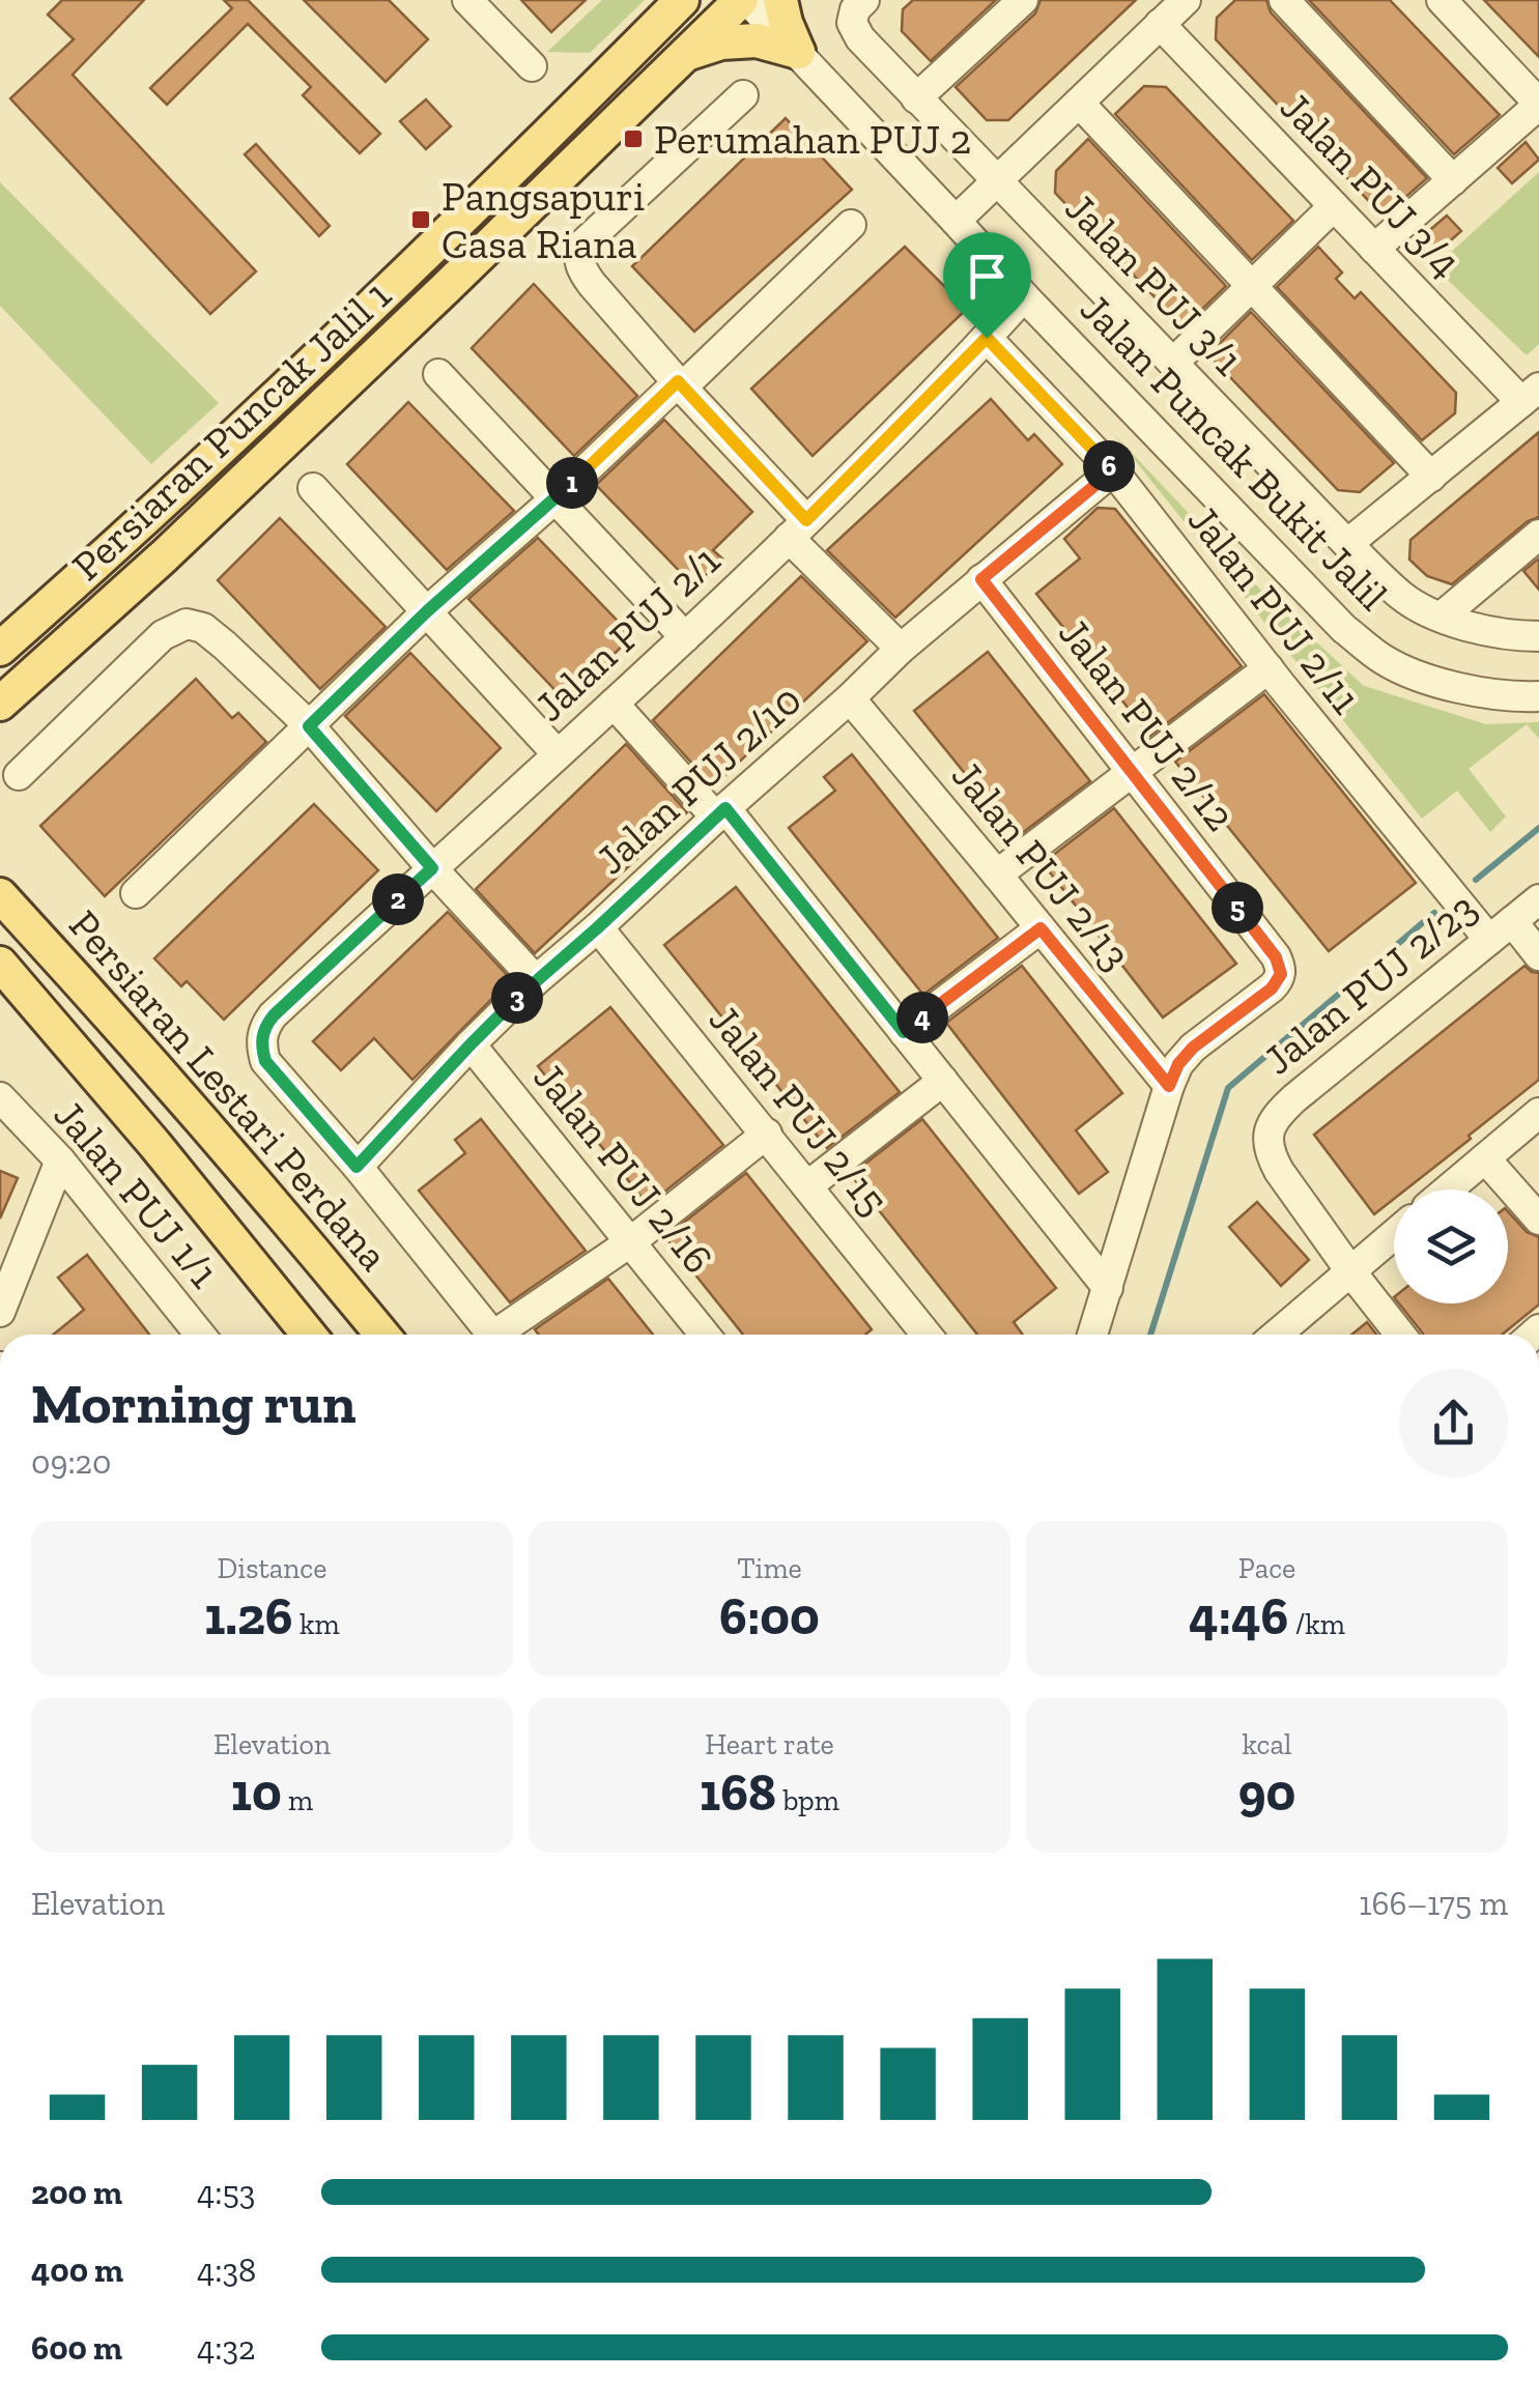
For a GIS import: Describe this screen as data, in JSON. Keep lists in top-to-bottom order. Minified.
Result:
{"streets":{"main road":["Persiaran Puncak Jalil 1","Persiaran Lestari Perdana"],"street":["Jalan PUJ 3/4","Jalan PUJ 3/1","Jalan Puncak Bukit Jalil","Jalan PUJ 2/11","Jalan PUJ 2/1","Jalan PUJ 2/12","Jalan PUJ 2/10","Jalan PUJ 2/13","Jalan PUJ 2/23","Jalan PUJ 2/15","Jalan PUJ 2/16","Jalan PUJ 1/1"]},"crossings":[["Persiaran Puncak Jalil 1","Jalan Puncak Bukit Jalil"],["Jalan Puncak Bukit Jalil","Jalan PUJ 2/1"],["Jalan PUJ 2/11","Jalan PUJ 2/1"],["Jalan PUJ 2/11","Jalan PUJ 2/10"],["Jalan PUJ 2/11","Jalan PUJ 2/23"],["Jalan PUJ 2/1","Jalan PUJ 2/10"],["Jalan PUJ 2/12","Jalan PUJ 2/10"],["Jalan PUJ 2/12","Jalan PUJ 2/13"],["Jalan PUJ 2/10","Jalan PUJ 2/13"],["Jalan PUJ 2/10","Jalan PUJ 2/15"],["Jalan PUJ 2/10","Jalan PUJ 2/16"]],"places":{"transit":["Perumahan PUJ 2","Pangsapuri Casa Riana"]},"page":{"pins":["6","1","2","5","3","4"],"heading":["Morning run","09:20"],"stats":[["Distance","1.26 km"],["Time","6:00"],["Pace","4:46 /km"],["Elevation","10 m"],["Heart rate","168 bpm"],["kcal","90"]],"chart":["Elevation","166–175 m"],"list":[{"name":"200 m","note":"4:53"},{"name":"400 m","note":"4:38"},{"name":"600 m","note":"4:32"}]}}
